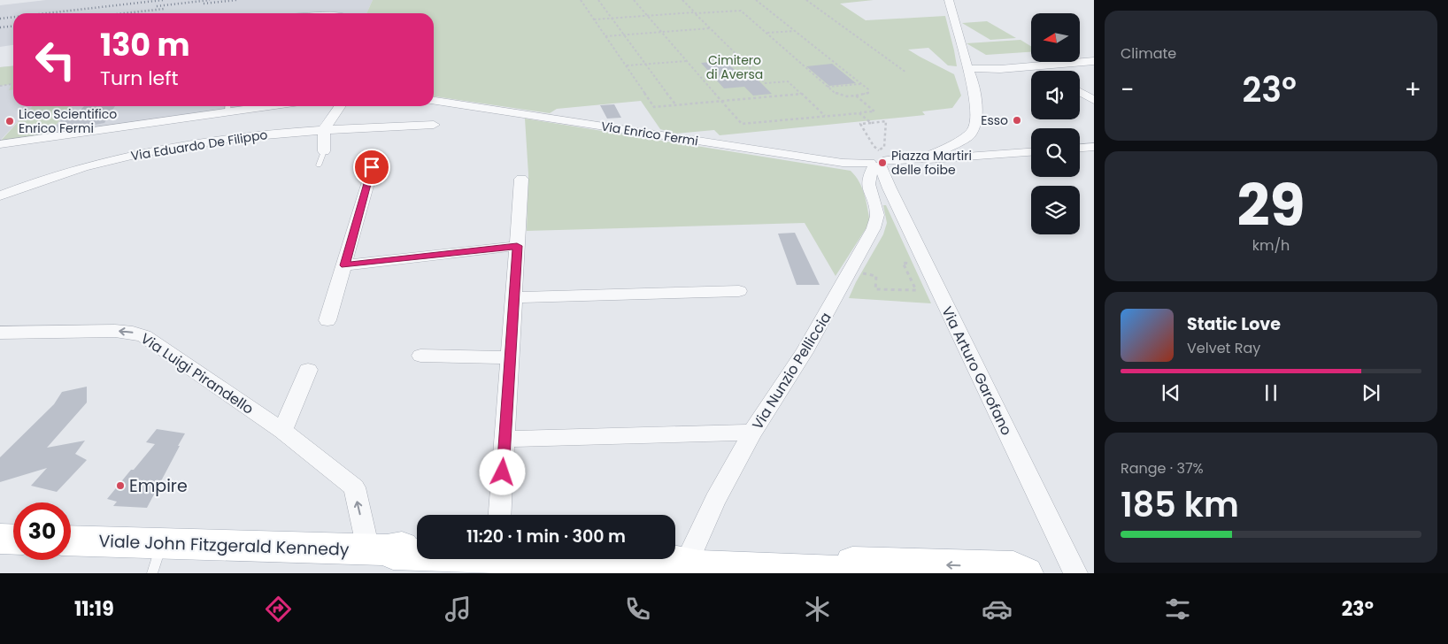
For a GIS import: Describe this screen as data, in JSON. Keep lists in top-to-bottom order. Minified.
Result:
{"streets":{"main road":["Viale John Fitzgerald Kennedy"],"street":["Via Enrico Fermi","Via Eduardo De Filippo","Via Nunzio Pelliccia","Via Arturo Garofano","Via Luigi Pirandello"]},"crossings":[["Via Enrico Fermi","Via Nunzio Pelliccia"],["Via Enrico Fermi","Via Arturo Garofano"],["Via Nunzio Pelliccia","Via Arturo Garofano"],["Via Nunzio Pelliccia","Viale John Fitzgerald Kennedy"],["Via Luigi Pirandello","Viale John Fitzgerald Kennedy"]],"one_way":["Via Luigi Pirandello"],"parks":["Cimitero di Aversa"],"places":["Esso","Liceo Scientifico Enrico Fermi","Piazza Martiri delle foibe","Empire"],"north":"left","page":{"tile":["Climate",["29","km/h"],["Range · 37%","185 km"]],"turn":["130 m","Turn left"],"heat":["−","23°","+"],"song":["Static Love","Velvet Ray"],"limit":"30","trip":"11:20 · 1 min · 300 m","tabs":["11:19","23°"]}}
